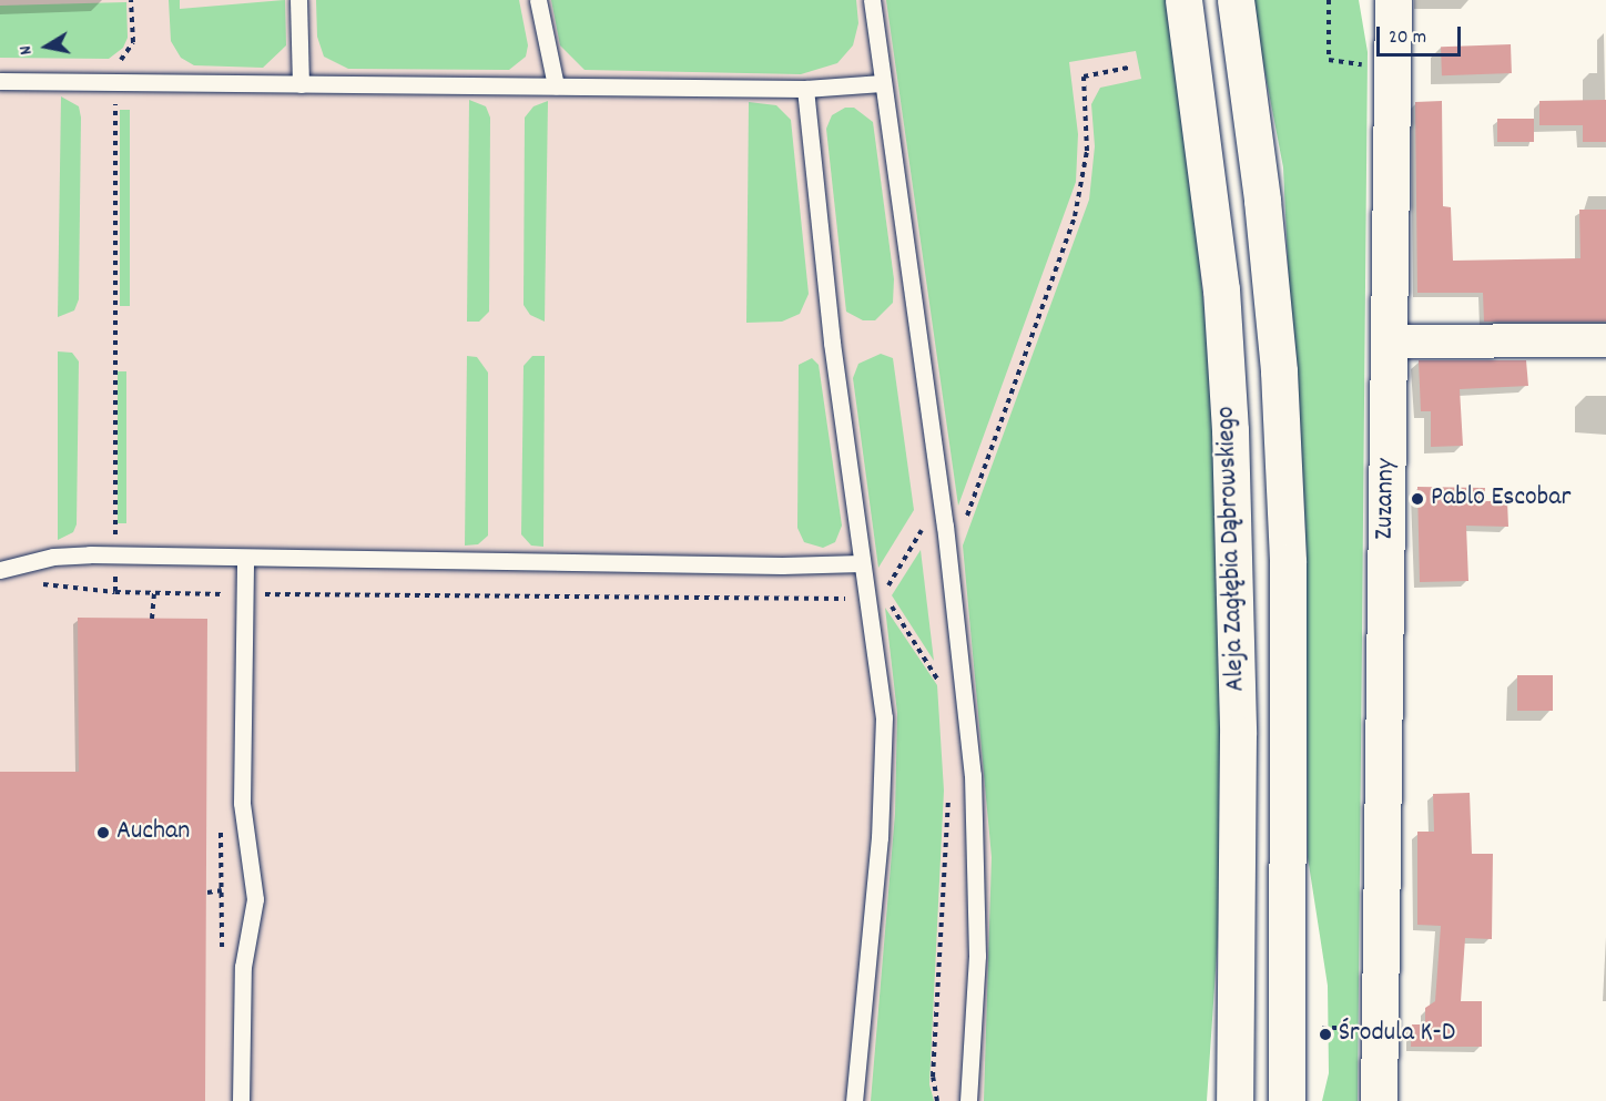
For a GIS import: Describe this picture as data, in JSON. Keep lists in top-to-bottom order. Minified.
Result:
{"streets":{"main road":["Zuzanny","Aleja Zagłębia Dąbrowskiego"]},"places":["Pablo Escobar","Auchan","Środula K-D"],"scale_bar":"20 m","north":"left"}
